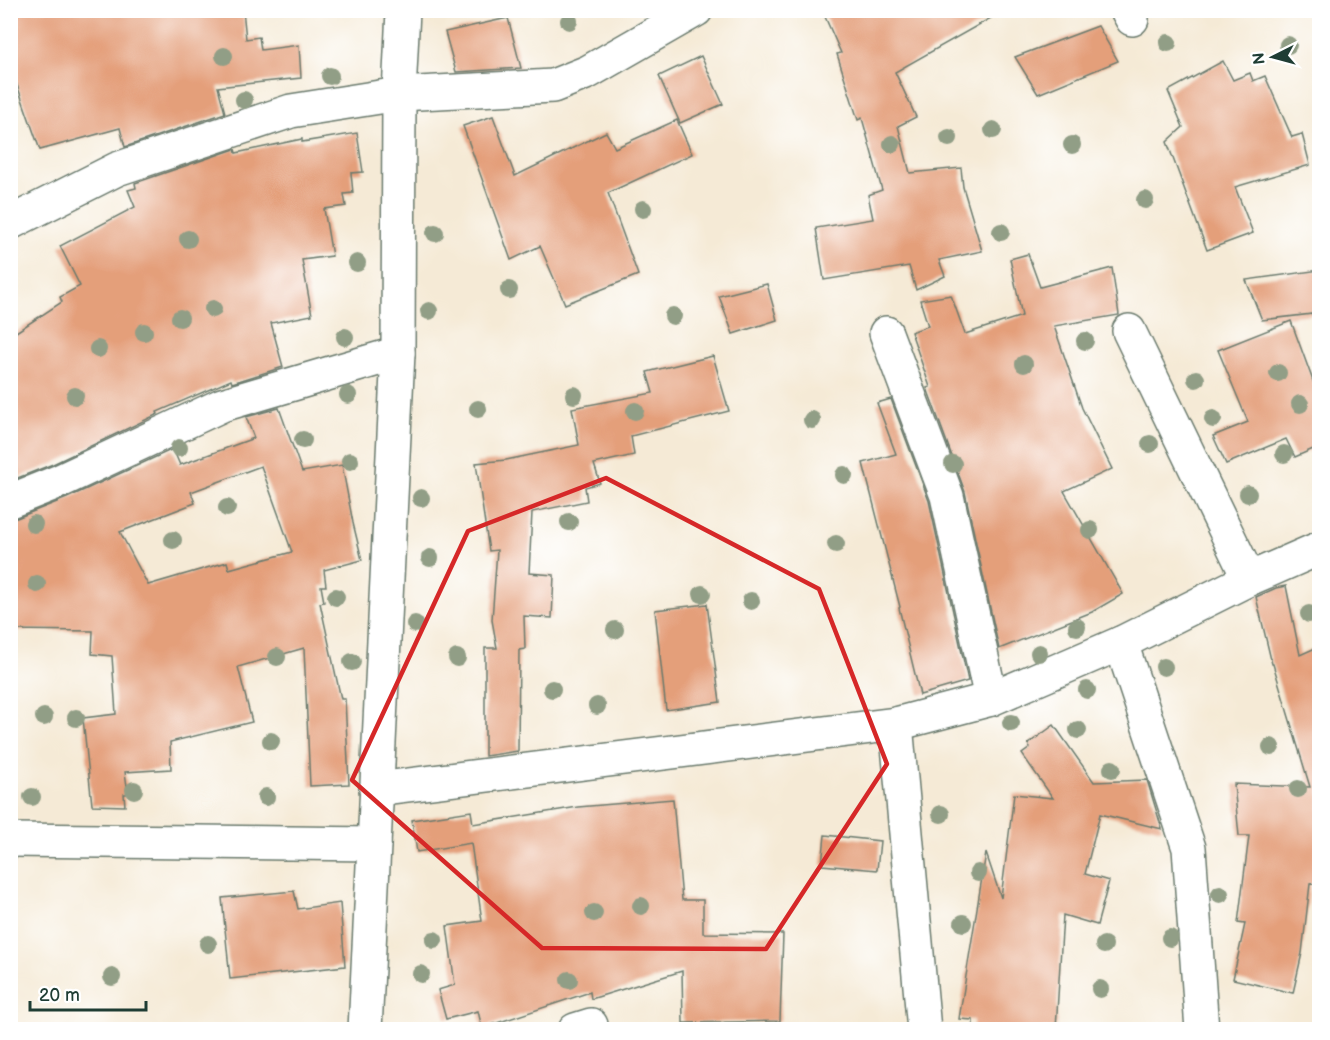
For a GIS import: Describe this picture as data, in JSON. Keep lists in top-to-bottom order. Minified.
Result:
{"scale_bar":"20 m","north":"left"}
